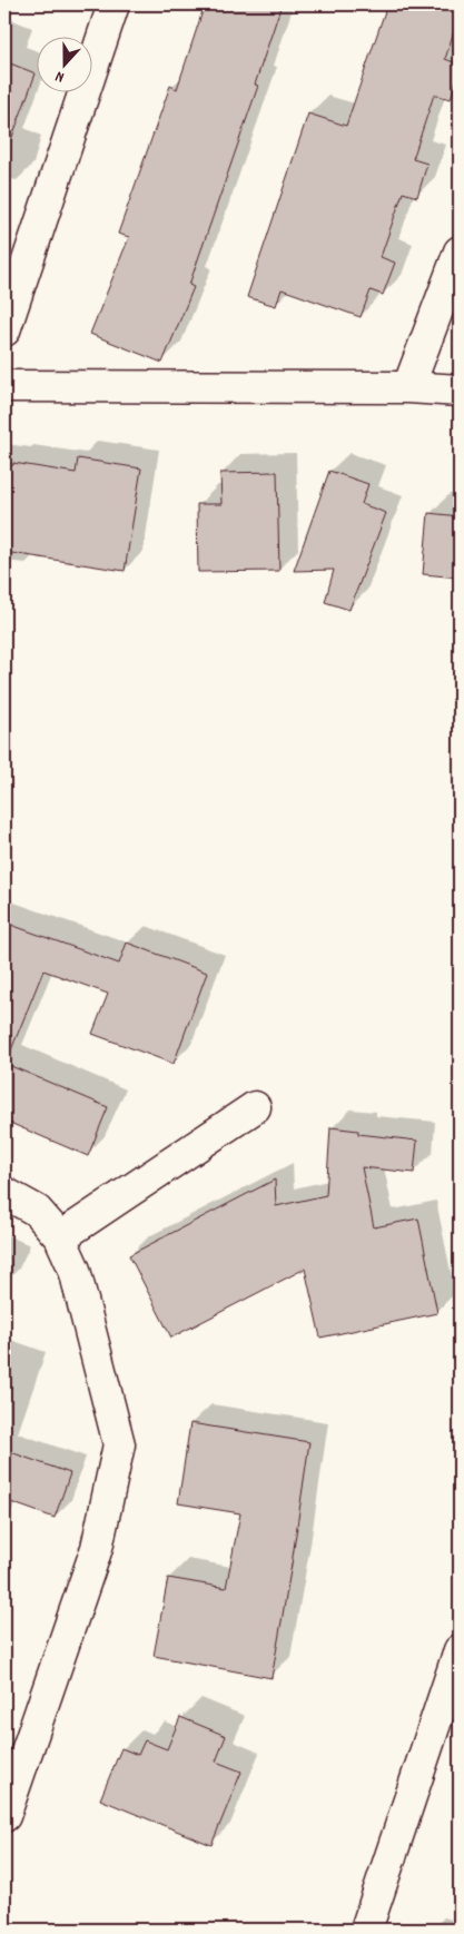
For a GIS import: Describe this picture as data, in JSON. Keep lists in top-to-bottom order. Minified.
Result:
{"north":"bottom"}
